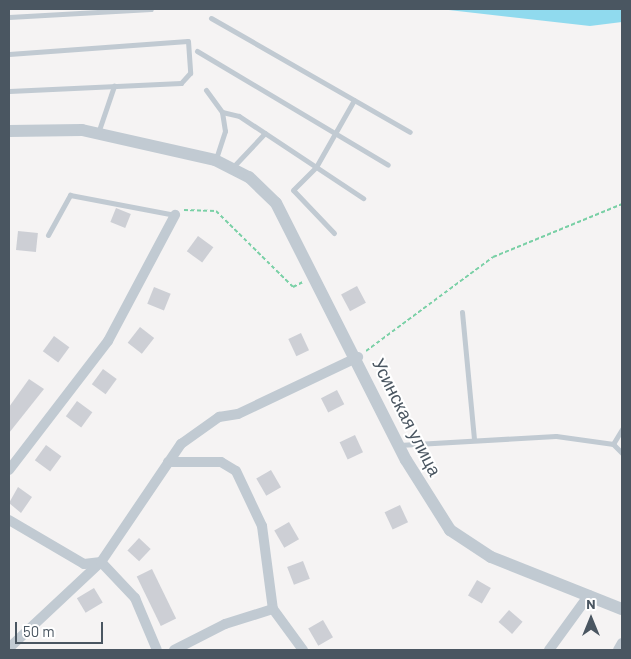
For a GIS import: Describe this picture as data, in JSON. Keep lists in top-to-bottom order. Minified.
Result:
{"streets":{"street":["Усинская улица"]},"scale_bar":"50 m","north":"top"}
